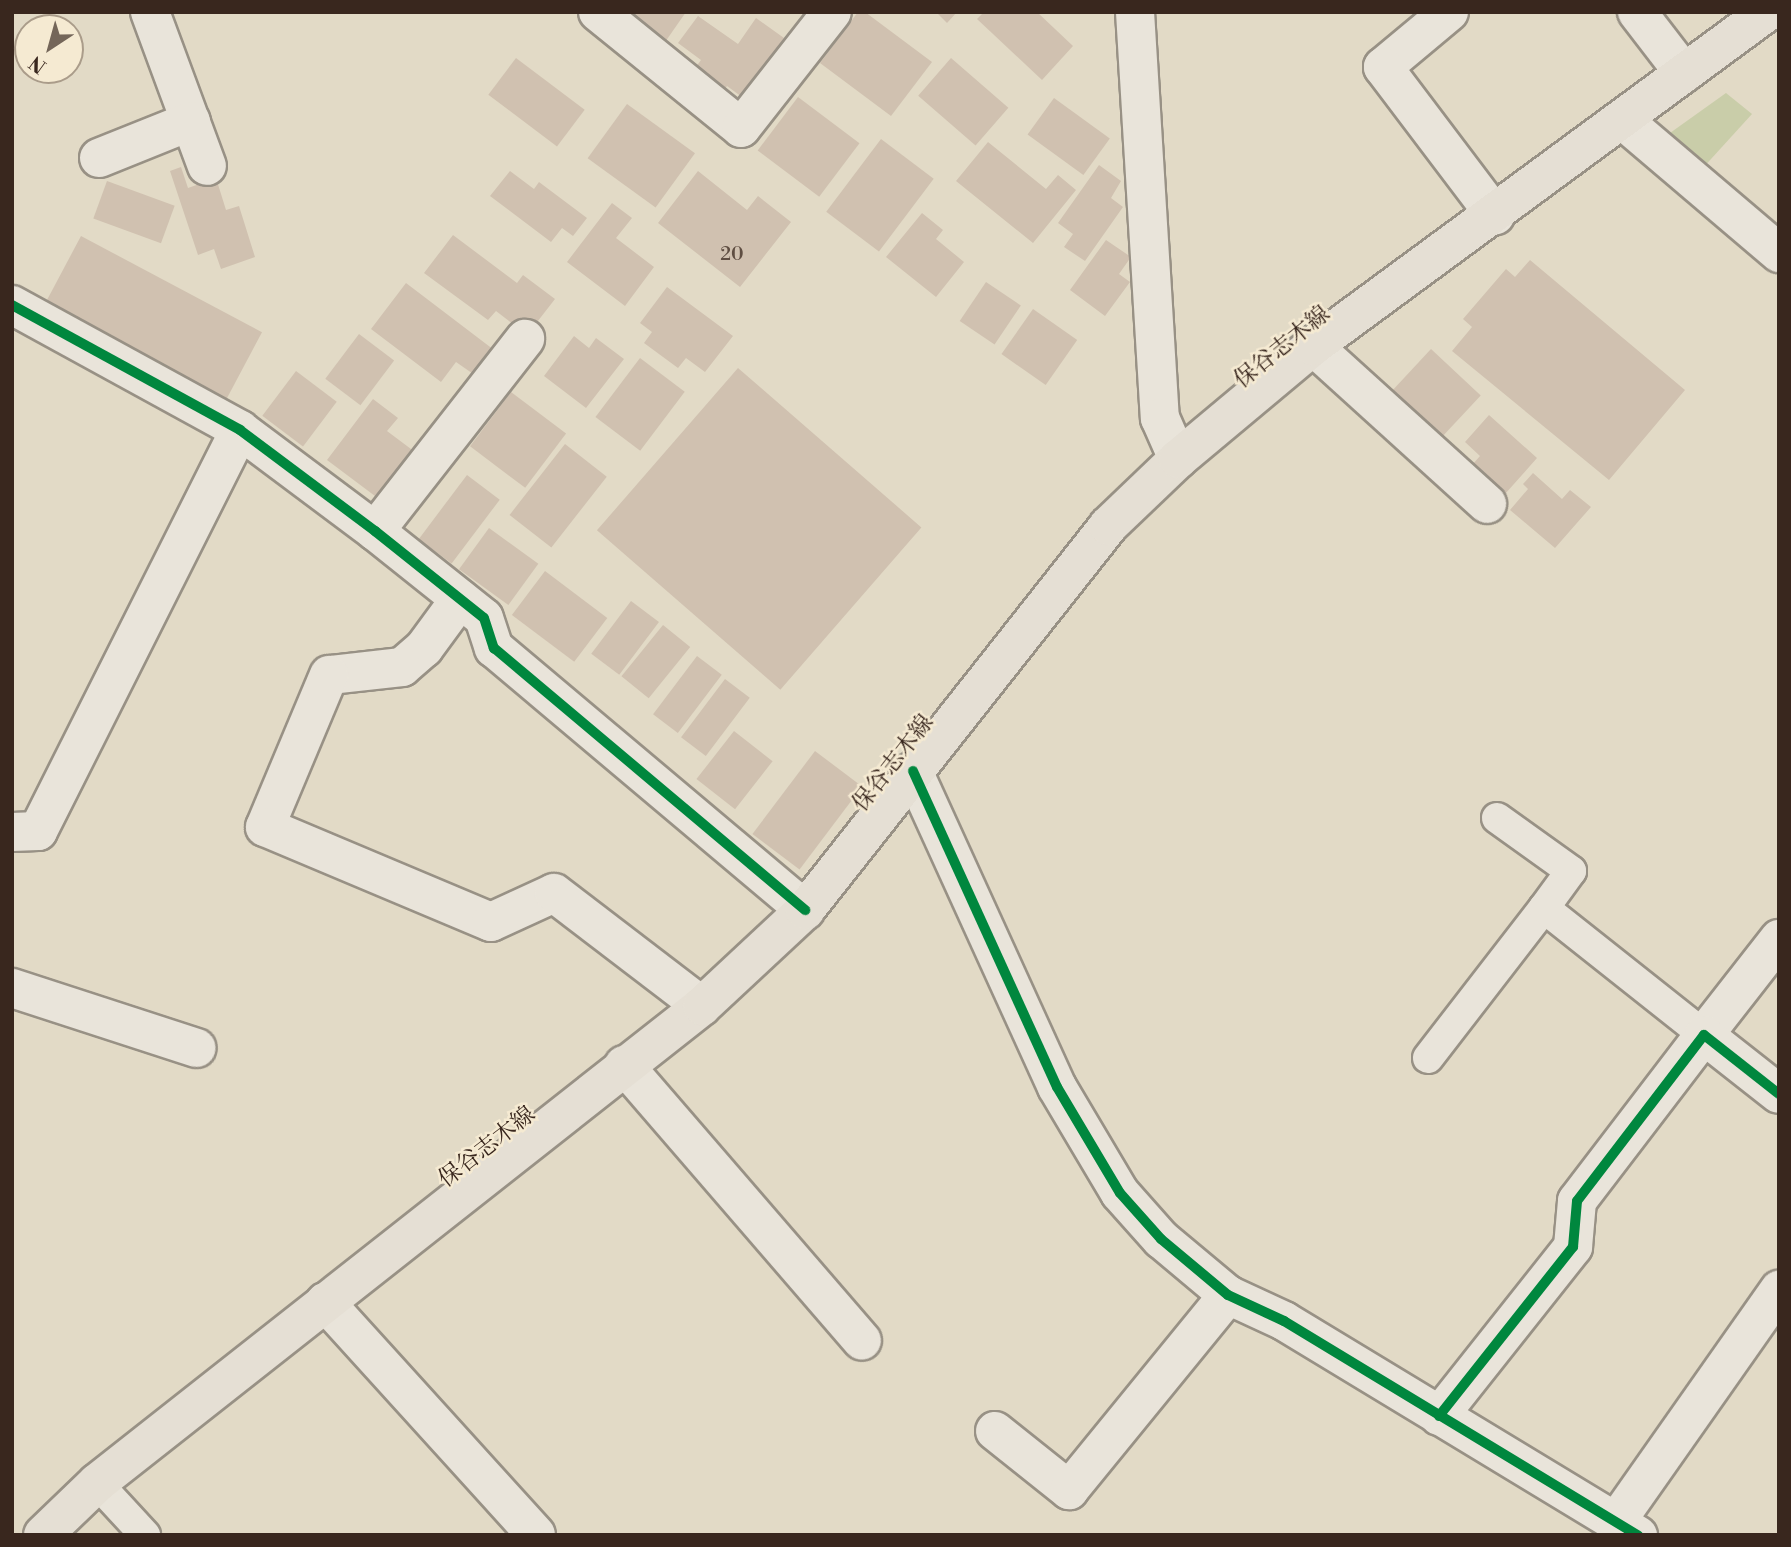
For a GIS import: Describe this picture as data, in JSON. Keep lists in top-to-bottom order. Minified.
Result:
{"streets":{"main road":["保谷志木線"]},"house_numbers":["20"],"north":"bottom left"}
